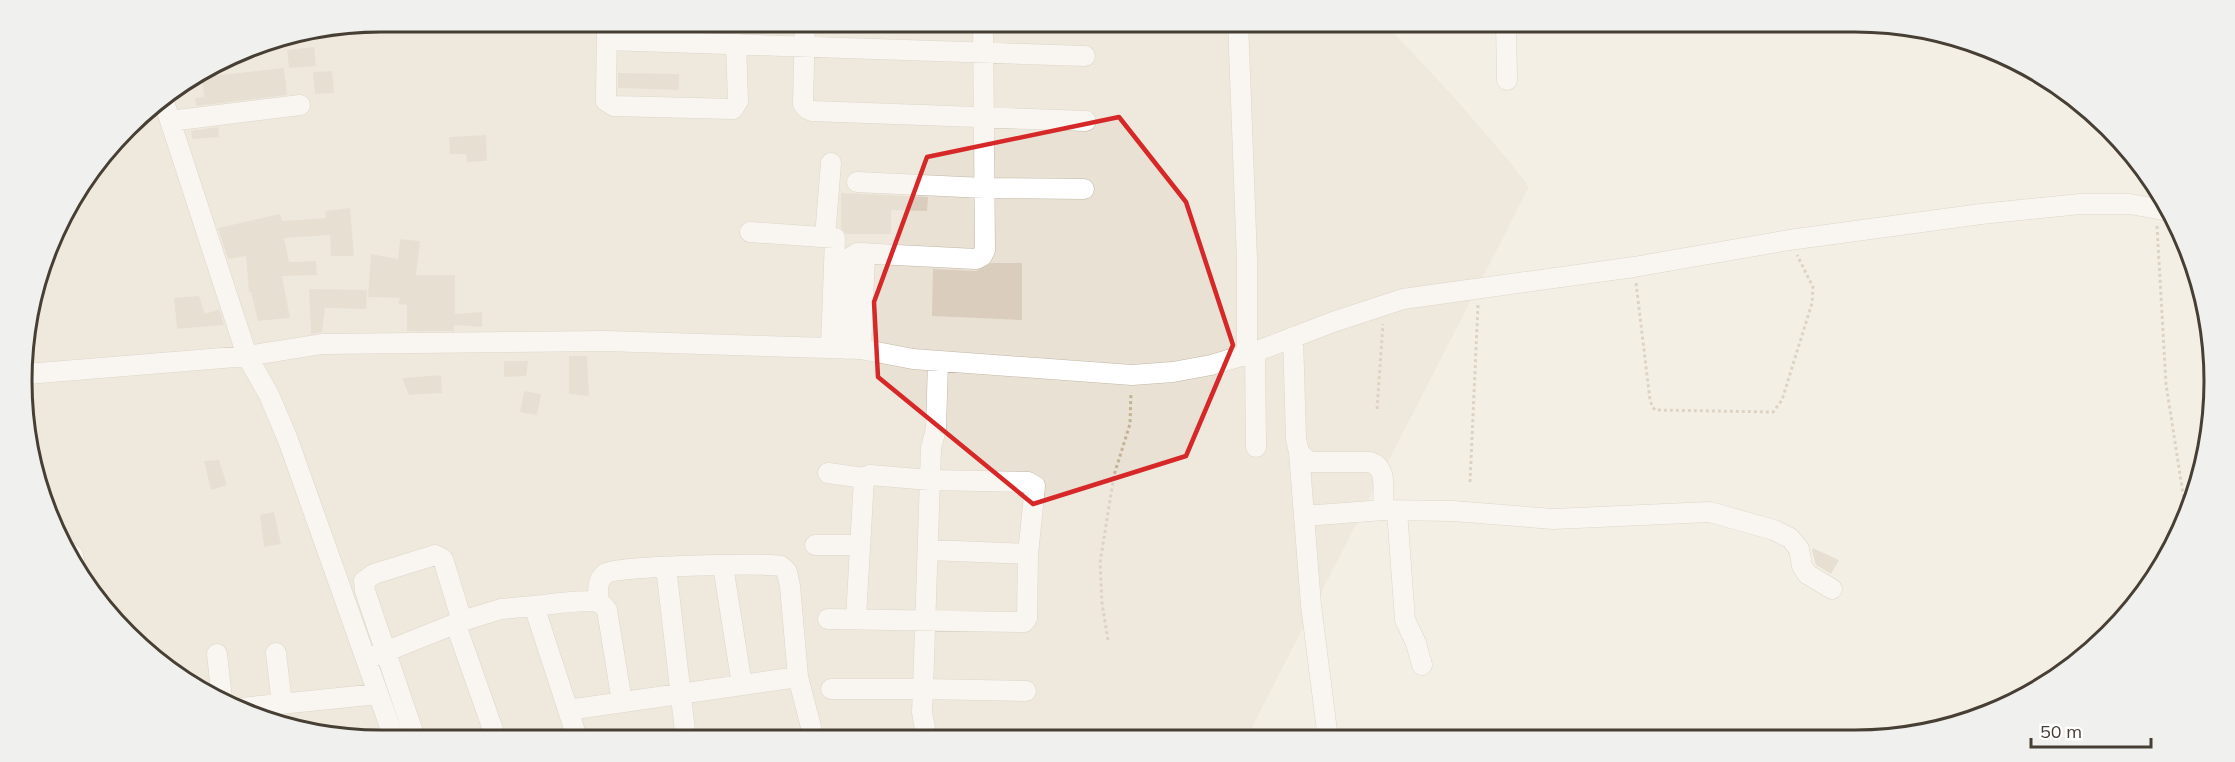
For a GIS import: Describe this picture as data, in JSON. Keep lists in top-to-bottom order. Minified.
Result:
{"scale_bar":"50 m"}
